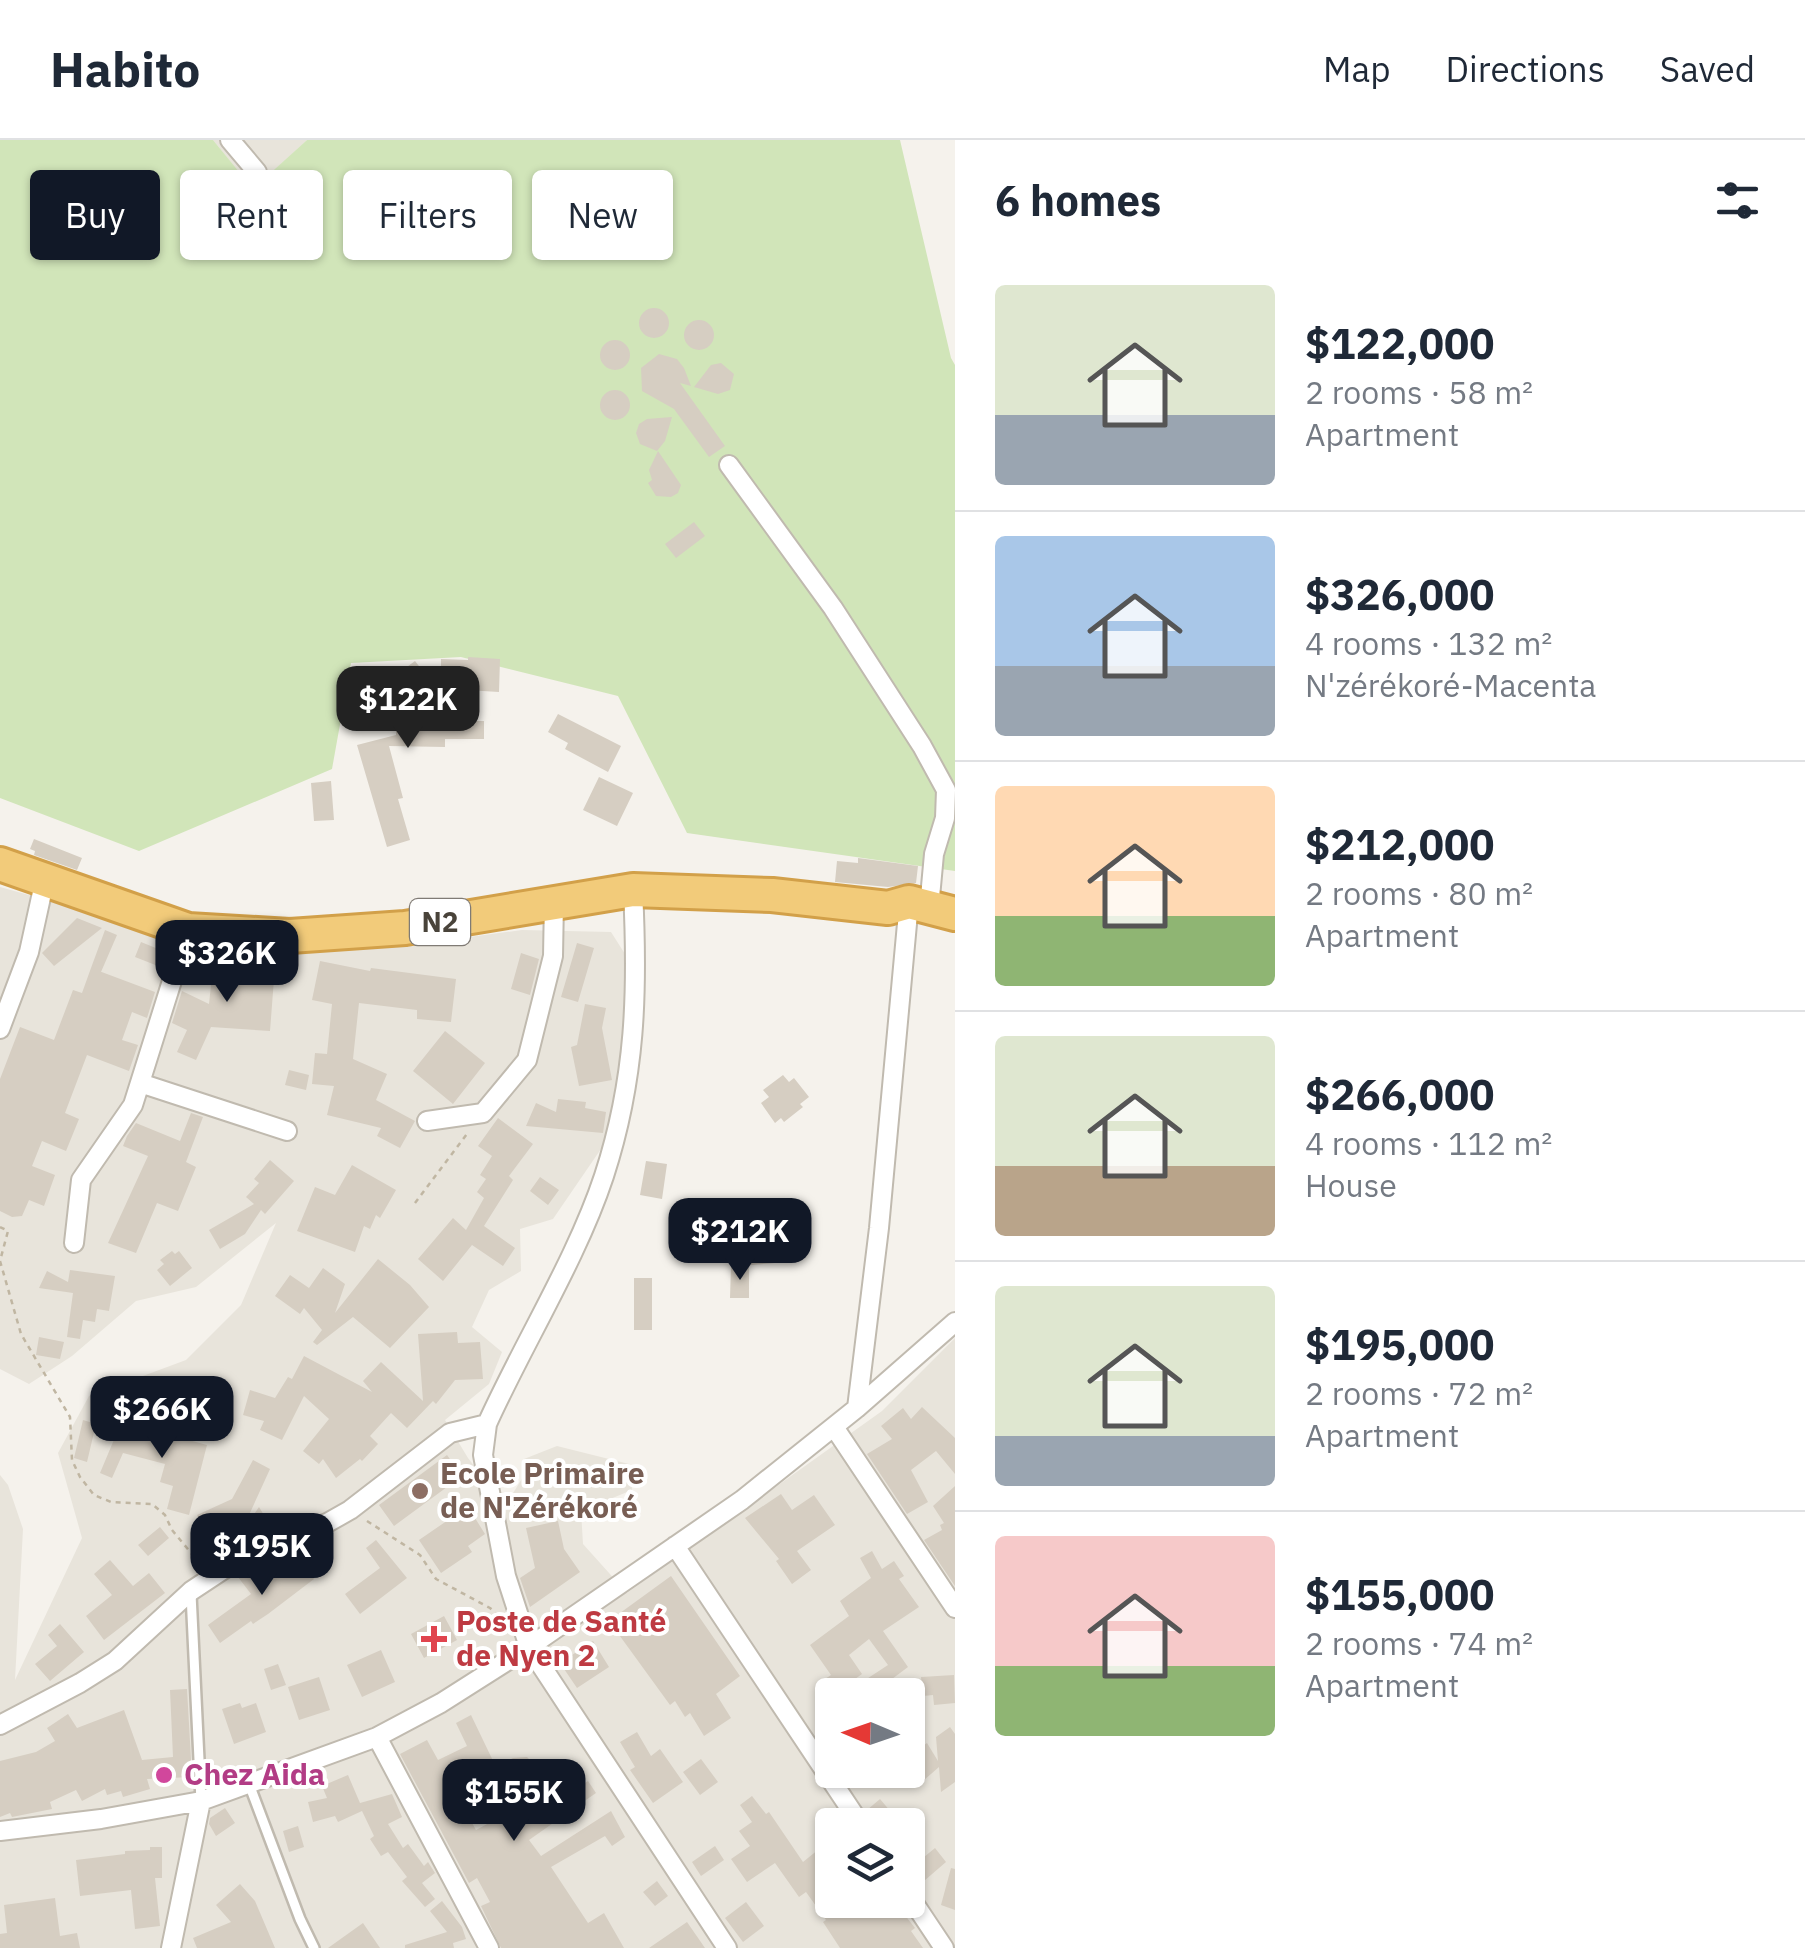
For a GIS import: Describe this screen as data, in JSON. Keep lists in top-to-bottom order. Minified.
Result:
{"streets":{"highway":["N2"]},"places":{"other":["Ecole Primaire de N'Zérékoré","Chez Aida"],"health":["Poste de Santé de Nyen 2"]},"north":"left","page":{"header":"Habito","nav":["Map","Directions","Saved"],"heading":"6 homes","chip":["Buy","Rent","Filters","New"],"list":[{"name":"$122,000","note":"2 rooms · 58 m² · Apartment"},{"name":"$326,000","note":"4 rooms · 132 m² · N'zérékoré-Macenta"},{"name":"$212,000","note":"2 rooms · 80 m² · Apartment"},{"name":"$266,000","note":"4 rooms · 112 m² · House"},{"name":"$195,000","note":"2 rooms · 72 m² · Apartment"},{"name":"$155,000","note":"2 rooms · 74 m² · Apartment"}],"price":["$122K","$326K","$212K","$266K","$195K","$155K"]}}
